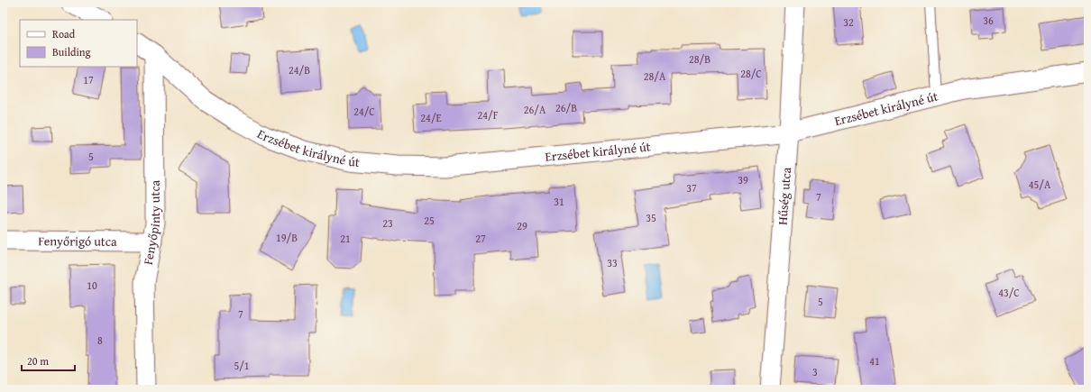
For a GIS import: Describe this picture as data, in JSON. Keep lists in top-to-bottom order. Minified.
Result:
{"streets":{"street":["Erzsébet királyné út","Hűség utca","Fenyőpinty utca","Fenyőrigó utca"]},"crossings":[["Erzsébet királyné út","Hűség utca"],["Erzsébet királyné út","Fenyőpinty utca"],["Fenyőpinty utca","Fenyőrigó utca"]],"house_numbers":["36","32","28/B","24/B","28/C","28/A","17","26/B","26/A","24/C","24/F","24/E","5","39","45/A","37","7","31","35","25","23","29","19/B","21","27","33","10","43/C","5","7","8","41","5/1","3"],"legend":["Road","Building"],"scale_bar":"20 m"}
